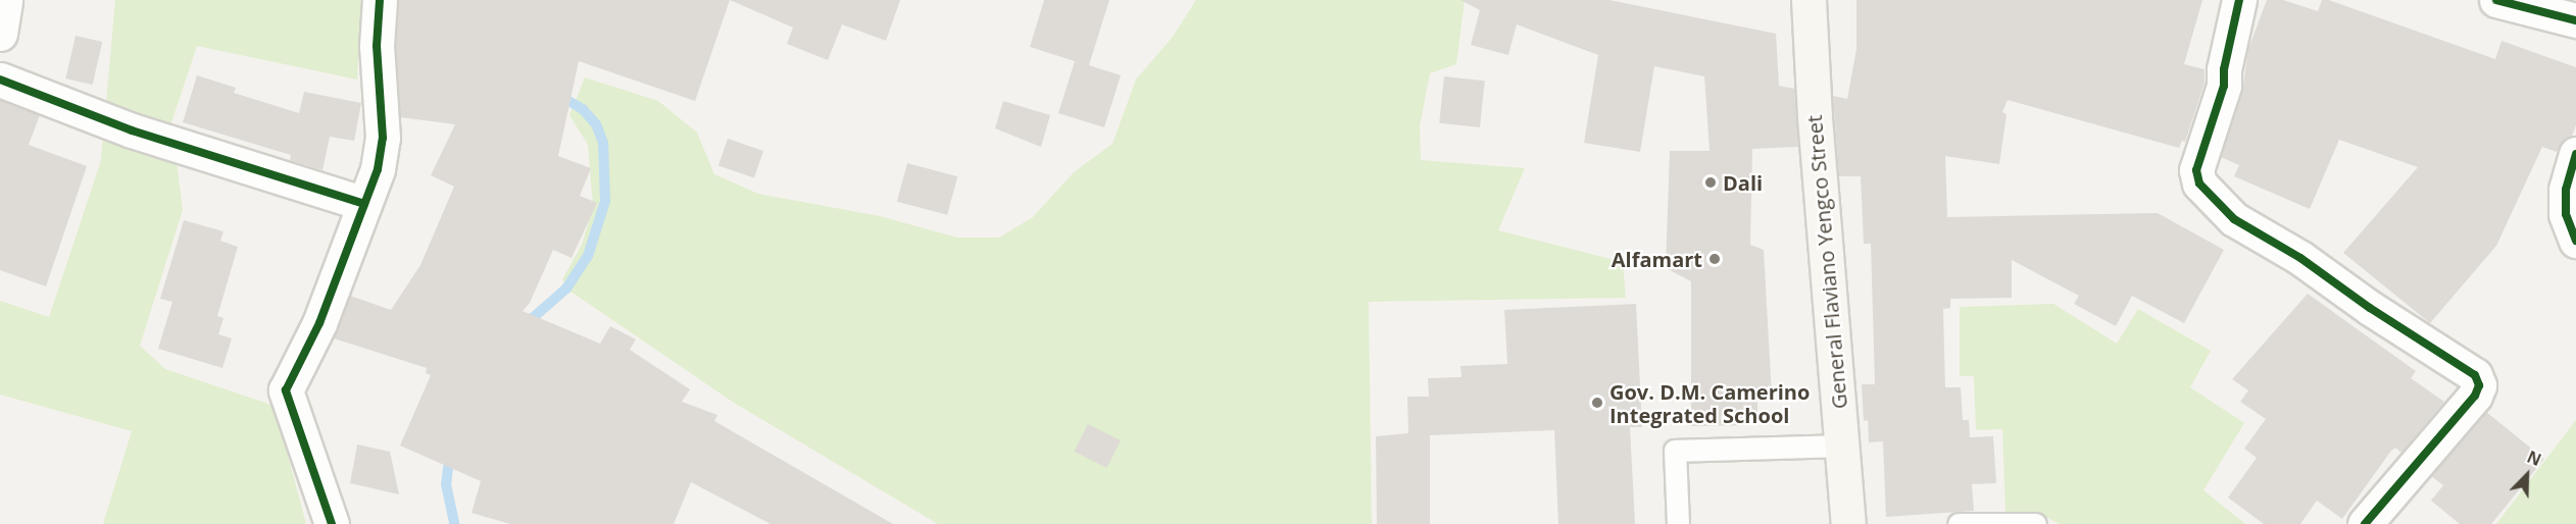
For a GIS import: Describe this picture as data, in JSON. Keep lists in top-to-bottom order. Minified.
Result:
{"streets":{"main road":["General Flaviano Yengco Street"]},"places":["Dali","Alfamart","Gov. D.M. Camerino Integrated School"],"north":"top right"}
